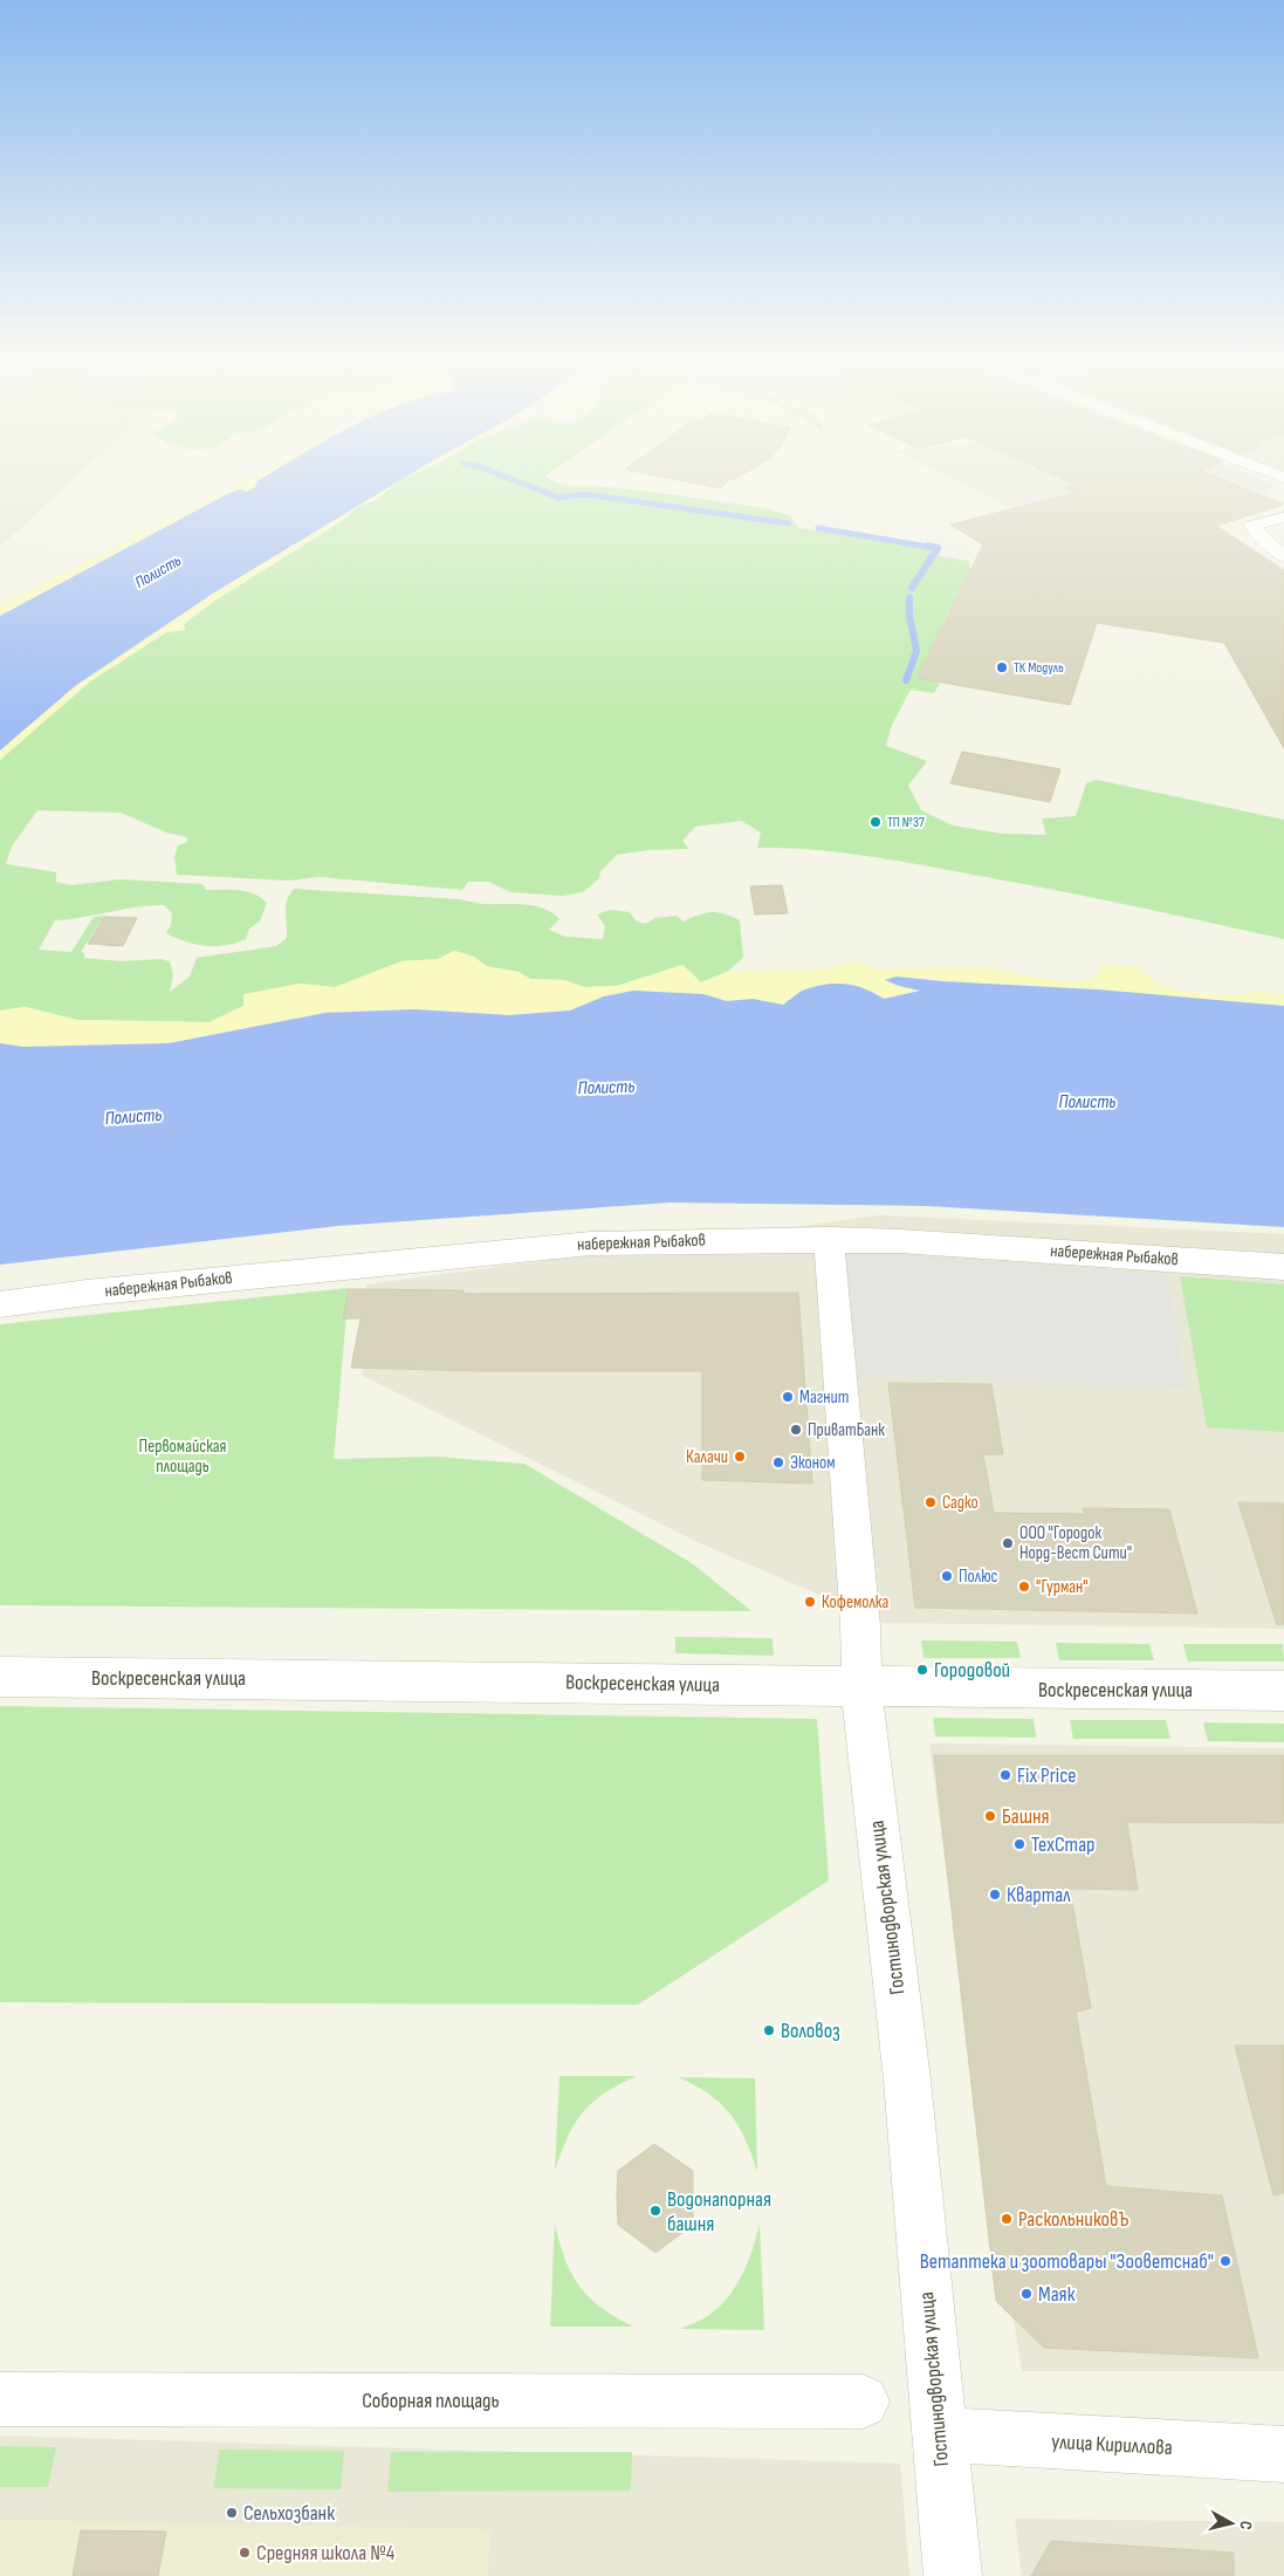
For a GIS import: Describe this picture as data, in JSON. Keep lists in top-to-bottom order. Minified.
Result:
{"streets":{"street":["набережная Рыбаков","Воскресенская улица","Гостинодворская улица","Соборная площадь","улица Кириллова"]},"crossings":[["набережная Рыбаков","Гостинодворская улица"],["Воскресенская улица","Гостинодворская улица"],["Гостинодворская улица","улица Кириллова"]],"water":["Полисть"],"parks":["Первомайская площадь"],"places":["ТК Модуль","ТП №37","Магнит","ПриватБанк","Калачи","Эконом","Садко","ООО \"Городок Норд-Вест Сити\"","Полюс","\"Гурман\"","Кофемолка","Городовой","Fix Price","Башня","ТехСтар","Квартал","Воловоз","Водонапорная башня","РаскольниковЪ","Ветаптека и зоотовары \"Зооветснаб\"","Маяк","Сельхозбанк","Средняя школа №4"],"north":"right"}
